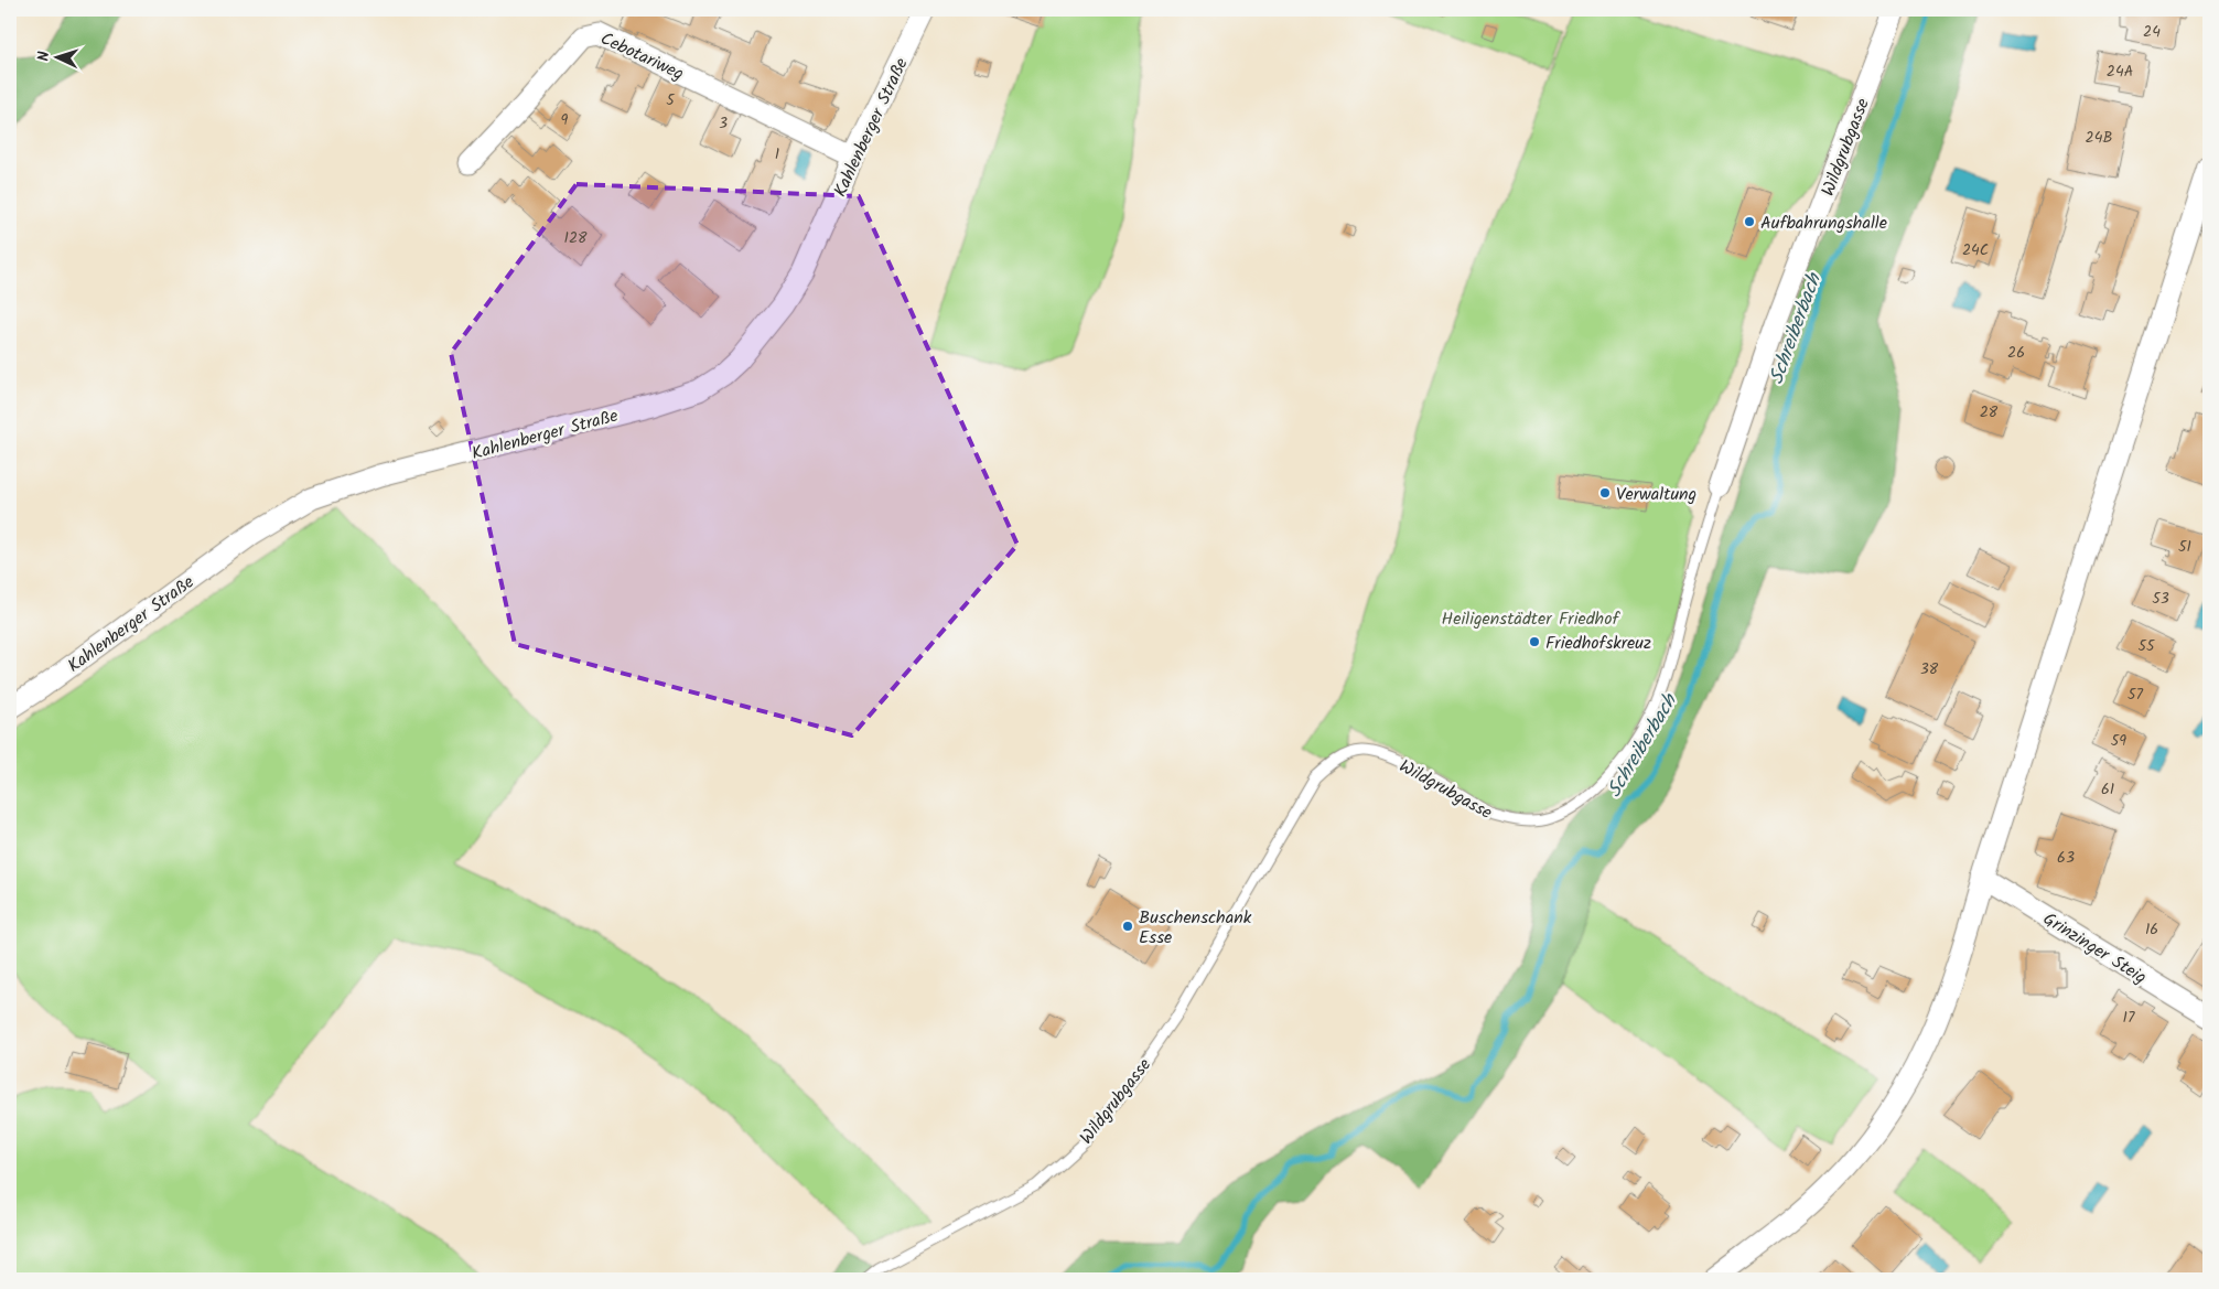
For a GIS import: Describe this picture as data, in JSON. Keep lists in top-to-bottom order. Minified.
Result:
{"streets":{"street":["Cebotariweg","Kahlenberger Straße","Wildgrubgasse","Grinzinger Steig"]},"crossings":[["Cebotariweg","Kahlenberger Straße"]],"water":["Schreiberbach"],"parks":["Heiligenstädter Friedhof"],"places":["Aufbahrungshalle","Verwaltung","Friedhofskreuz","Buschenschank Esse"],"house_numbers":["24","24A","5","9","3","24B","1","128","24C","26","28","51","53","55","38","57","59","61","63","16","17"],"north":"left"}
